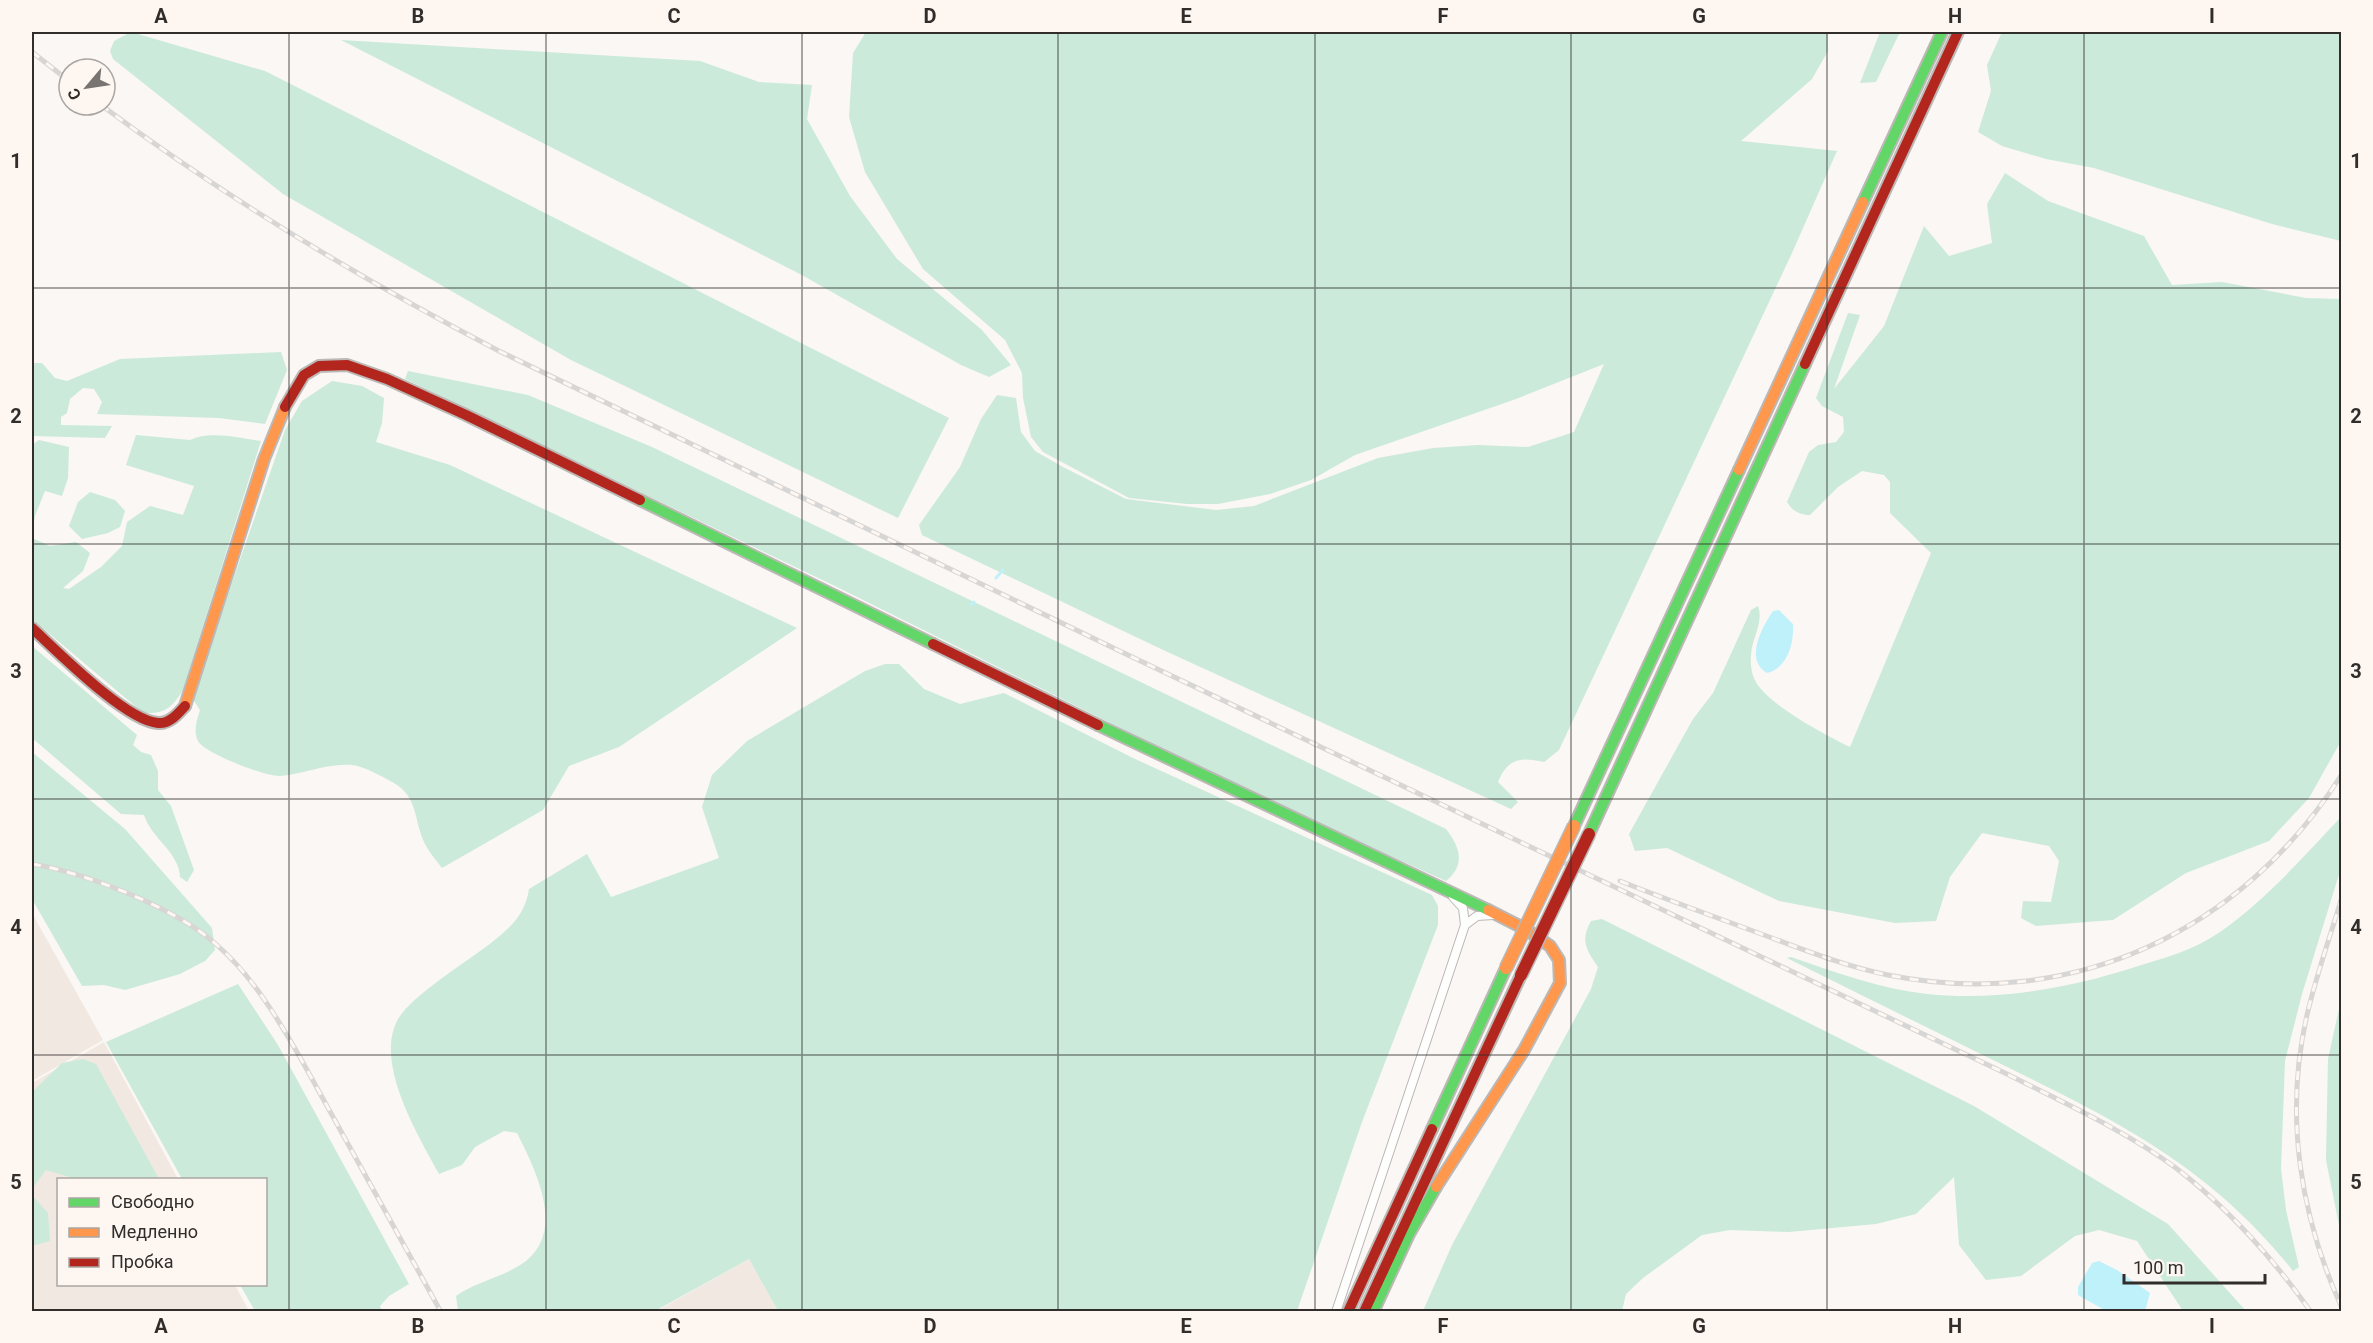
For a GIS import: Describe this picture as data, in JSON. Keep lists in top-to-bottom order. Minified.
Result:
{"legend":["Свободно","Медленно","Пробка"],"scale_bar":"100 m","north":"bottom left","grid":{"columns":["A","B","C","D","E","F","G","H","I"],"rows":["1","2","3","4","5"]}}
